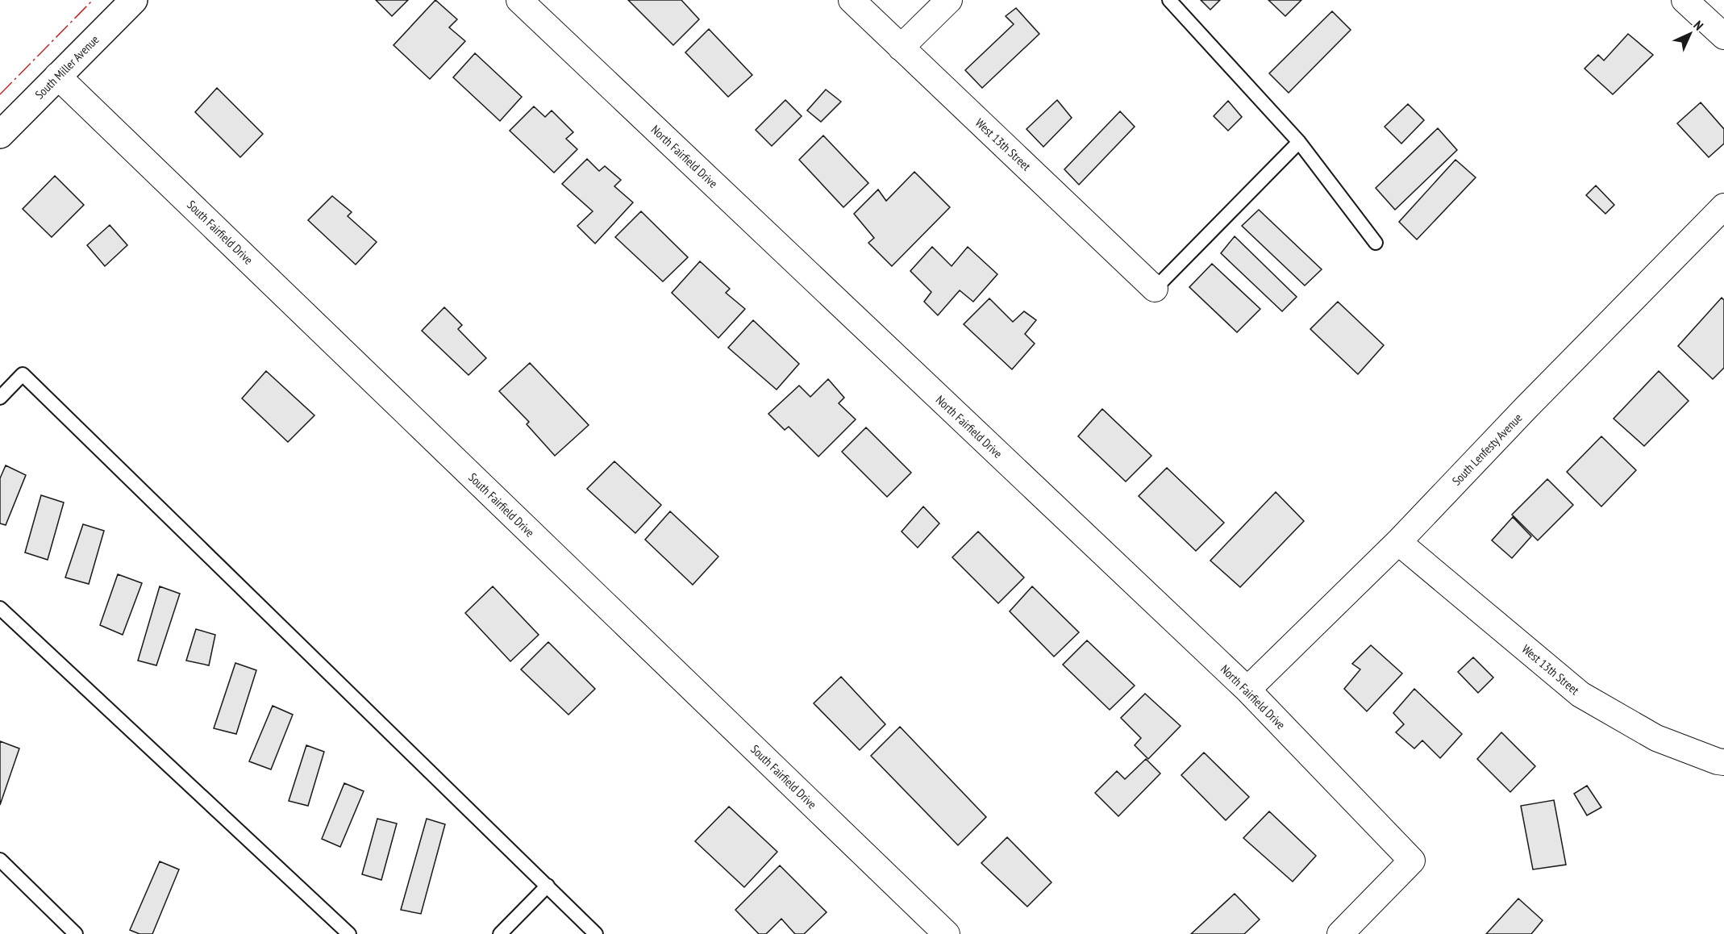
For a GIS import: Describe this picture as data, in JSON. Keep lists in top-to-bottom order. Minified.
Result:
{"streets":{"street":["South Miller Avenue","West 13th Street","North Fairfield Drive","South Fairfield Drive","South Lenfesty Avenue"]},"crossings":[["South Miller Avenue","South Fairfield Drive"],["West 13th Street","South Lenfesty Avenue"],["North Fairfield Drive","South Lenfesty Avenue"]],"north":"top right"}
